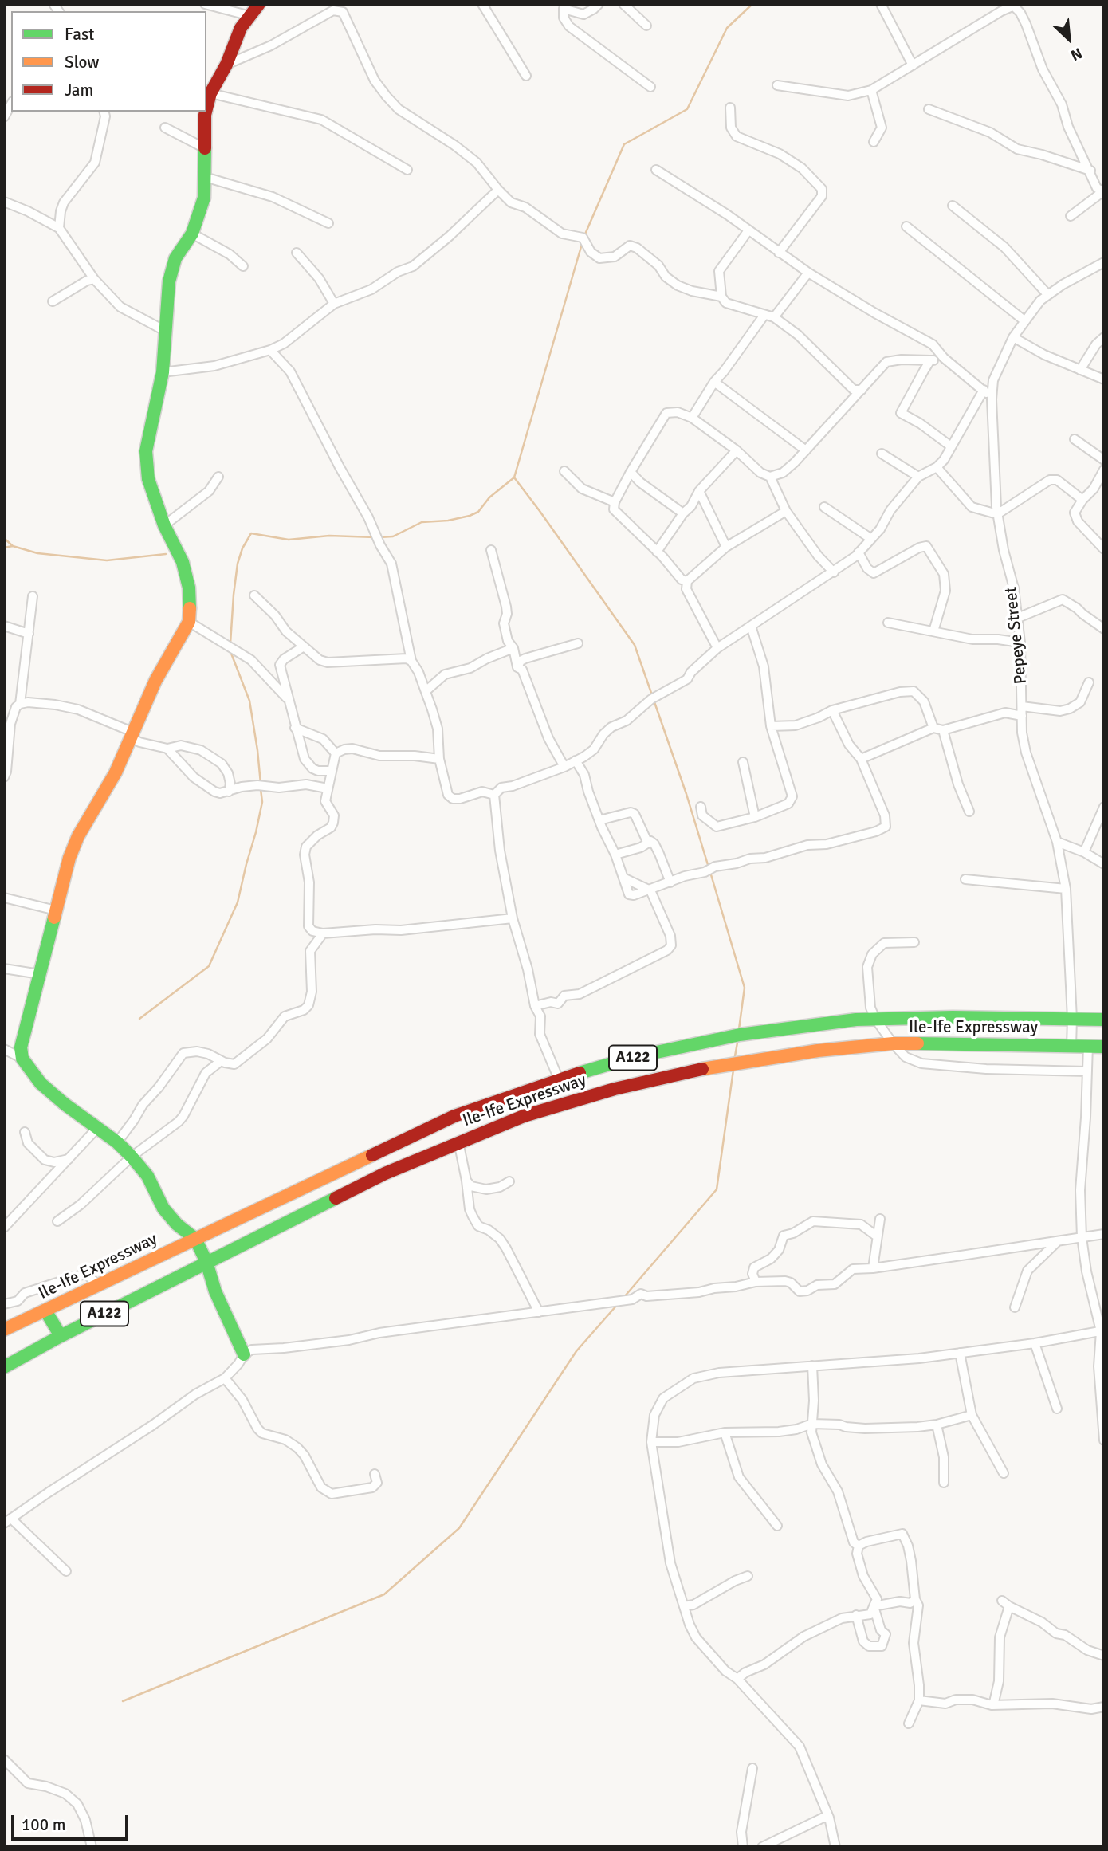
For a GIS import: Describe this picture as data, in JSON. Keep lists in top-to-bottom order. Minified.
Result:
{"streets":{"main road":["Ile-Ife Expressway","A122"],"street":["Pepeye Street"]},"crossings":[["Pepeye Street","Ile-Ife Expressway"]],"legend":["Fast","Slow","Jam"],"scale_bar":"100 m","north":"bottom right"}
